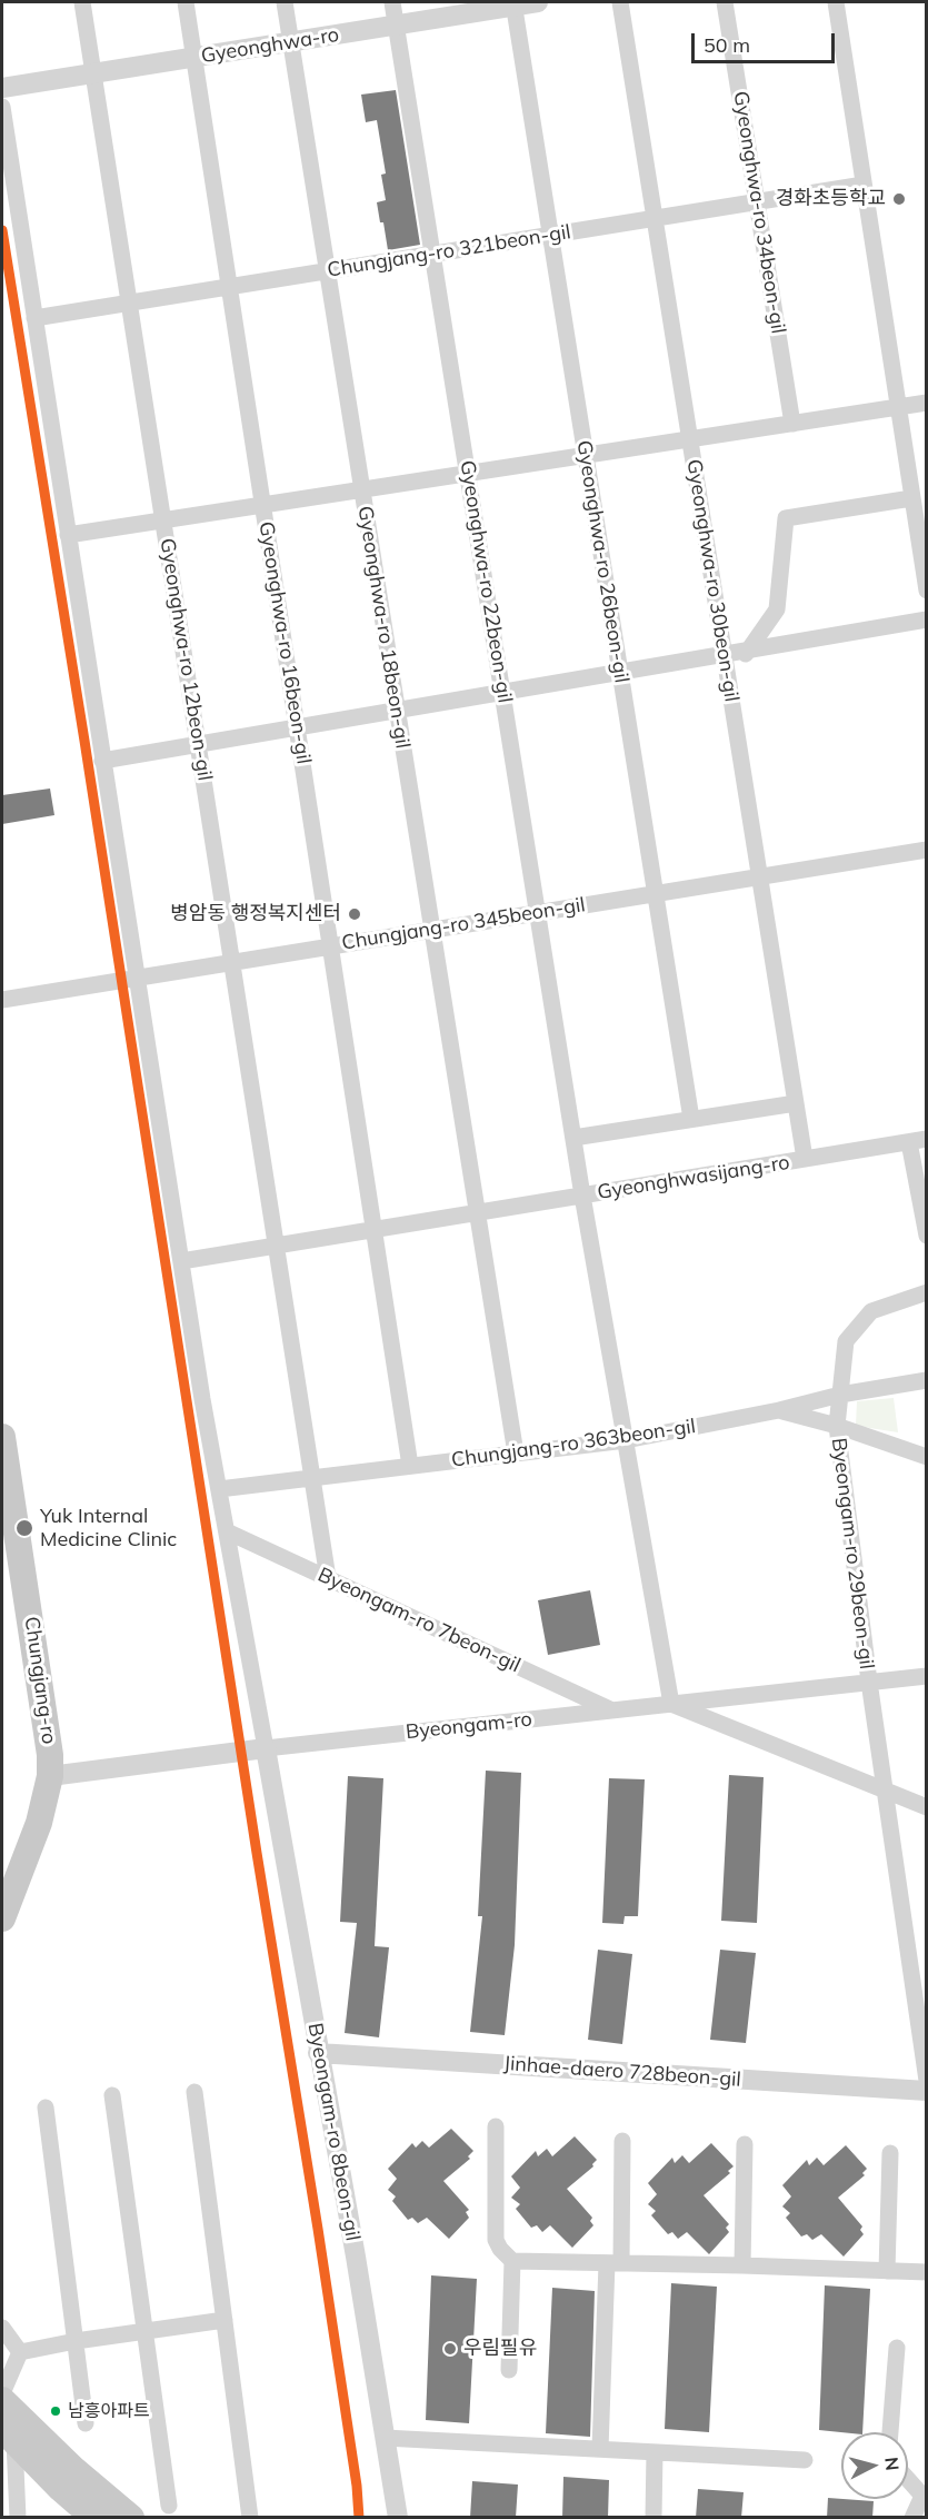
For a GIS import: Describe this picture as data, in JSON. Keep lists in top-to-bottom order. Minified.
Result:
{"streets":{"main road":["Chungjang-ro"],"street":["Gyeonghwa-ro","Gyeonghwa-ro 34beon-gil","Chungjang-ro 321beon-gil","Gyeonghwa-ro 26beon-gil","Gyeonghwa-ro 30beon-gil","Gyeonghwa-ro 22beon-gil","Gyeonghwa-ro 18beon-gil","Gyeonghwa-ro 16beon-gil","Gyeonghwa-ro 12beon-gil","Chungjang-ro 345beon-gil","Gyeonghwasijang-ro","Chungjang-ro 363beon-gil","Byeongam-ro 29beon-gil","Byeongam-ro 7beon-gil","Byeongam-ro","Jinhae-daero 728beon-gil","Byeongam-ro 8beon-gil"]},"crossings":[["Gyeonghwa-ro","Gyeonghwa-ro 26beon-gil"],["Gyeonghwa-ro","Gyeonghwa-ro 22beon-gil"],["Gyeonghwa-ro","Gyeonghwa-ro 18beon-gil"],["Gyeonghwa-ro","Gyeonghwa-ro 16beon-gil"],["Gyeonghwa-ro","Gyeonghwa-ro 12beon-gil"],["Gyeonghwa-ro 34beon-gil","Chungjang-ro 321beon-gil"],["Chungjang-ro 321beon-gil","Gyeonghwa-ro 26beon-gil"],["Chungjang-ro 321beon-gil","Gyeonghwa-ro 30beon-gil"],["Chungjang-ro 321beon-gil","Gyeonghwa-ro 22beon-gil"],["Chungjang-ro 321beon-gil","Gyeonghwa-ro 18beon-gil"],["Chungjang-ro 321beon-gil","Gyeonghwa-ro 16beon-gil"],["Chungjang-ro 321beon-gil","Gyeonghwa-ro 12beon-gil"],["Gyeonghwa-ro 26beon-gil","Chungjang-ro 345beon-gil"],["Gyeonghwa-ro 30beon-gil","Chungjang-ro 345beon-gil"],["Gyeonghwa-ro 30beon-gil","Gyeonghwasijang-ro"],["Gyeonghwa-ro 22beon-gil","Chungjang-ro 345beon-gil"],["Gyeonghwa-ro 22beon-gil","Gyeonghwasijang-ro"],["Gyeonghwa-ro 22beon-gil","Chungjang-ro 363beon-gil"],["Gyeonghwa-ro 22beon-gil","Byeongam-ro"],["Gyeonghwa-ro 18beon-gil","Chungjang-ro 345beon-gil"],["Gyeonghwa-ro 18beon-gil","Gyeonghwasijang-ro"],["Gyeonghwa-ro 16beon-gil","Chungjang-ro 345beon-gil"],["Gyeonghwa-ro 16beon-gil","Gyeonghwasijang-ro"],["Gyeonghwa-ro 12beon-gil","Chungjang-ro 345beon-gil"],["Gyeonghwa-ro 12beon-gil","Gyeonghwasijang-ro"],["Byeongam-ro 29beon-gil","Byeongam-ro"],["Byeongam-ro 7beon-gil","Byeongam-ro"],["Byeongam-ro","Byeongam-ro 8beon-gil"],["Jinhae-daero 728beon-gil","Byeongam-ro 8beon-gil"]],"places":["경화초등학교","병암동 행정복지센터","Yuk Internal Medicine Clinic","우림필유","남흥아파트"],"scale_bar":"50 m","north":"right"}
